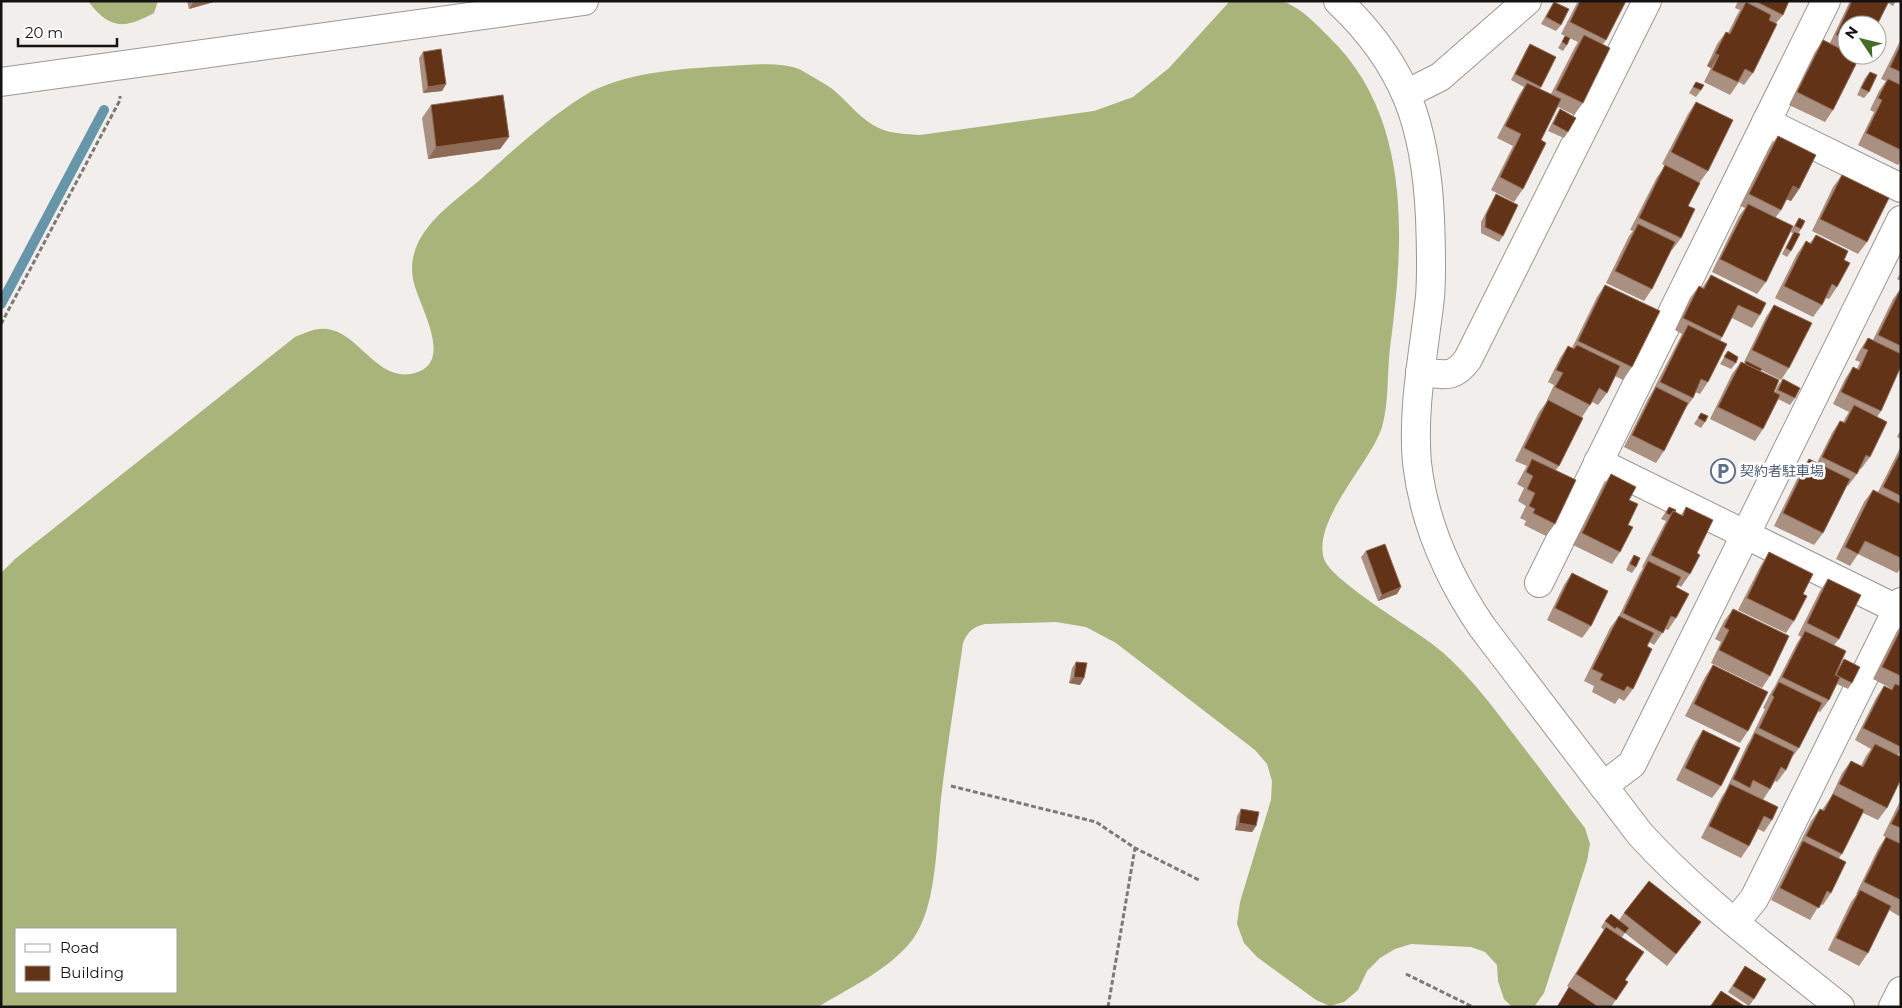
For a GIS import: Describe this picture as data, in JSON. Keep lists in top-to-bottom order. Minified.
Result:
{"places":{"parking":["契約者駐車場"]},"legend":["Road","Building"],"scale_bar":"20 m","north":"top left"}
